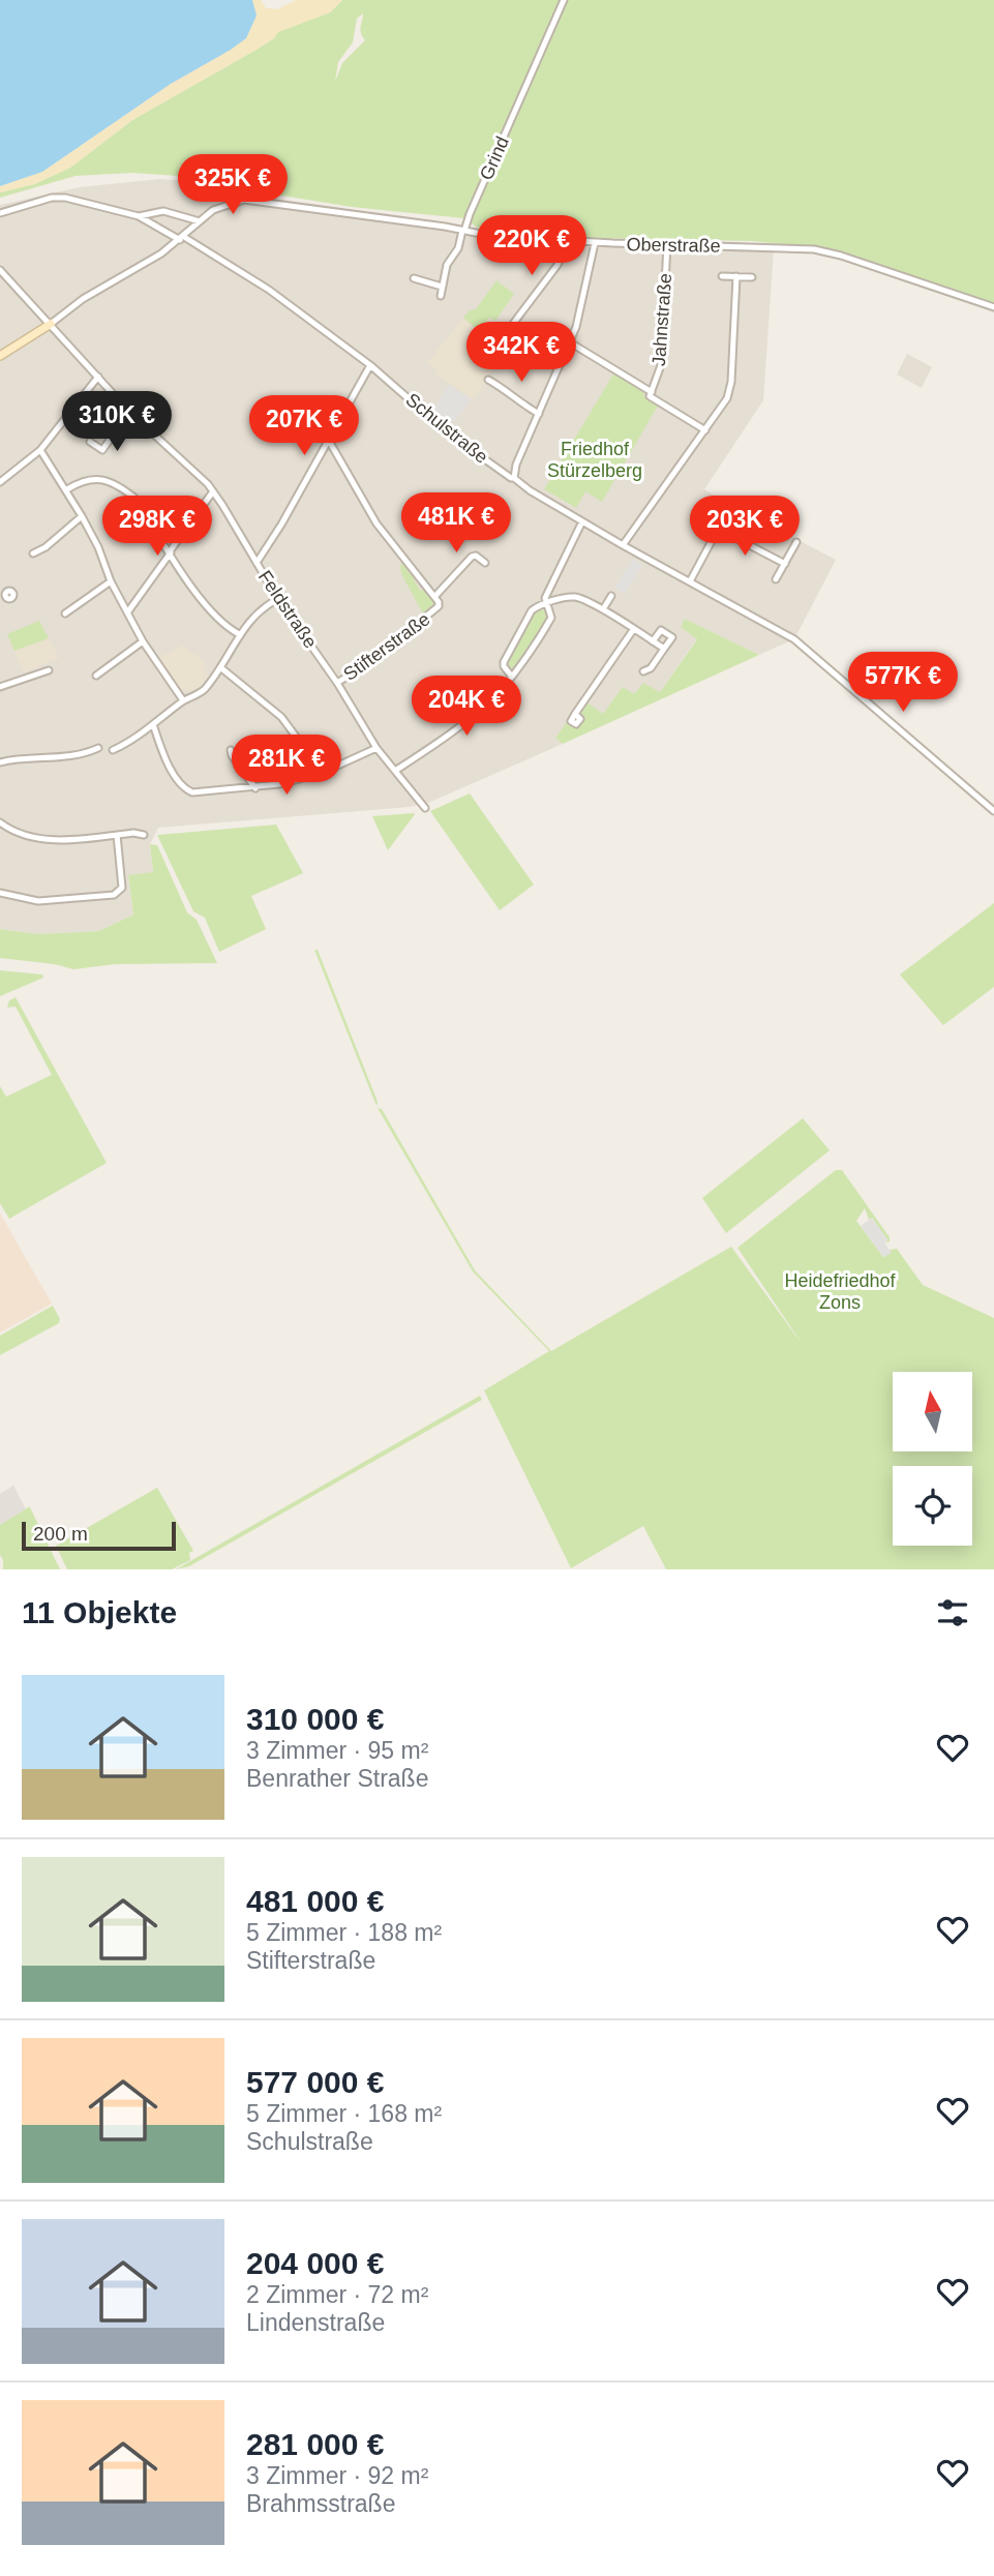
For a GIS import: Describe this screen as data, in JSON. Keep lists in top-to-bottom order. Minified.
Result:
{"streets":{"street":["Grind","Oberstraße","Jahnstraße","Schulstraße","Feldstraße","Stifterstraße"]},"crossings":[["Grind","Oberstraße"],["Oberstraße","Jahnstraße"],["Oberstraße","Schulstraße"],["Oberstraße","Feldstraße"],["Feldstraße","Stifterstraße"]],"parks":["Friedhof Stürzelberg","Heidefriedhof Zons"],"scale_bar":"200 m","north":"top","page":{"price":["325K €","220K €","342K €","310K €","207K €","481K €","298K €","203K €","577K €","204K €","281K €"],"scale":"200 m","heading":"11 Objekte","list":[{"name":"310 000 €","note":"3 Zimmer · 95 m² · Benrather Straße"},{"name":"481 000 €","note":"5 Zimmer · 188 m² · Stifterstraße"},{"name":"577 000 €","note":"5 Zimmer · 168 m² · Schulstraße"},{"name":"204 000 €","note":"2 Zimmer · 72 m² · Lindenstraße"},{"name":"281 000 €","note":"3 Zimmer · 92 m² · Brahmsstraße"}]}}
